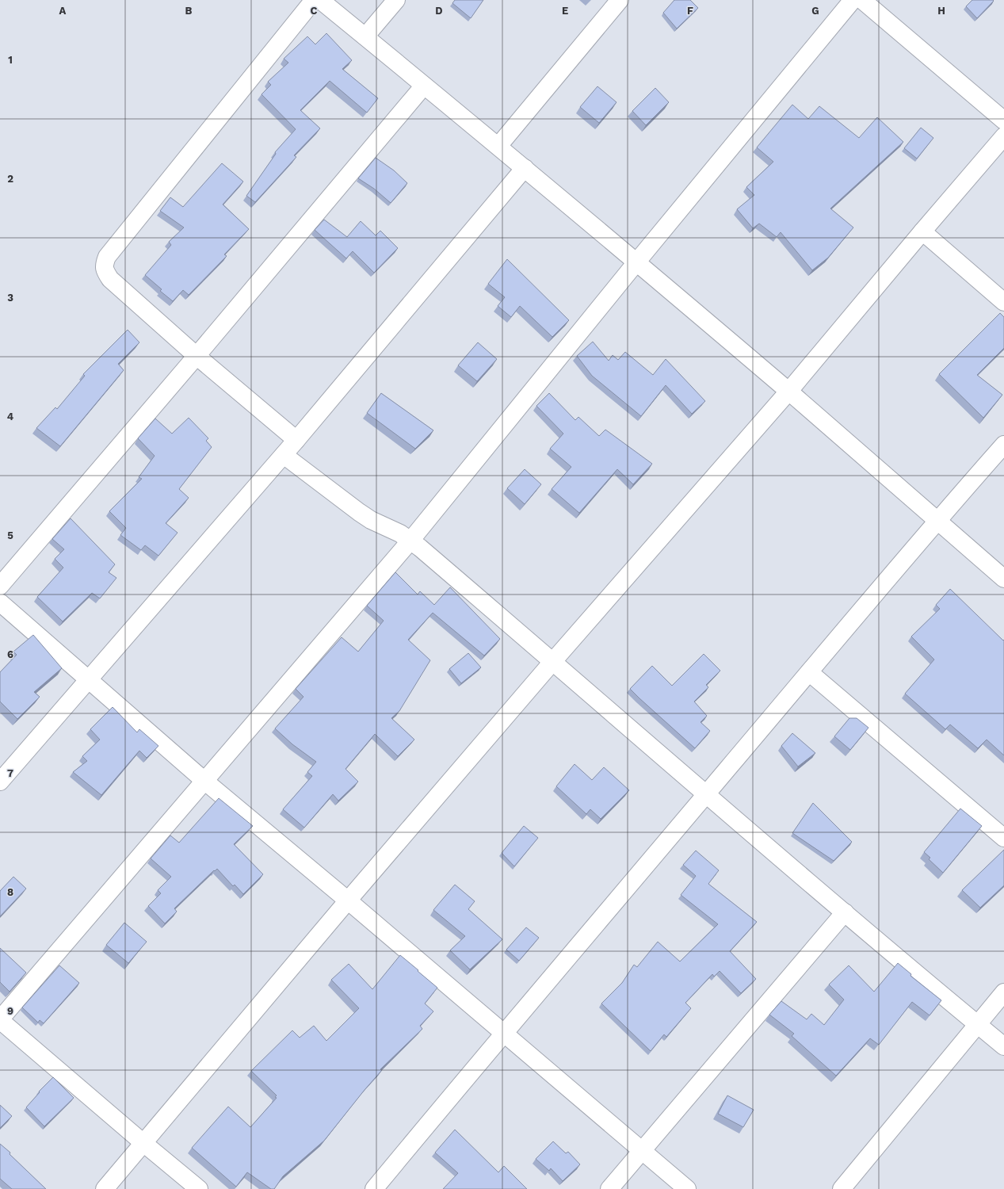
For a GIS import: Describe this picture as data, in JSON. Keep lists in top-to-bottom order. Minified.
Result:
{"grid":{"columns":["A","B","C","D","E","F","G","H"],"rows":["1","2","3","4","5","6","7","8","9"]}}
